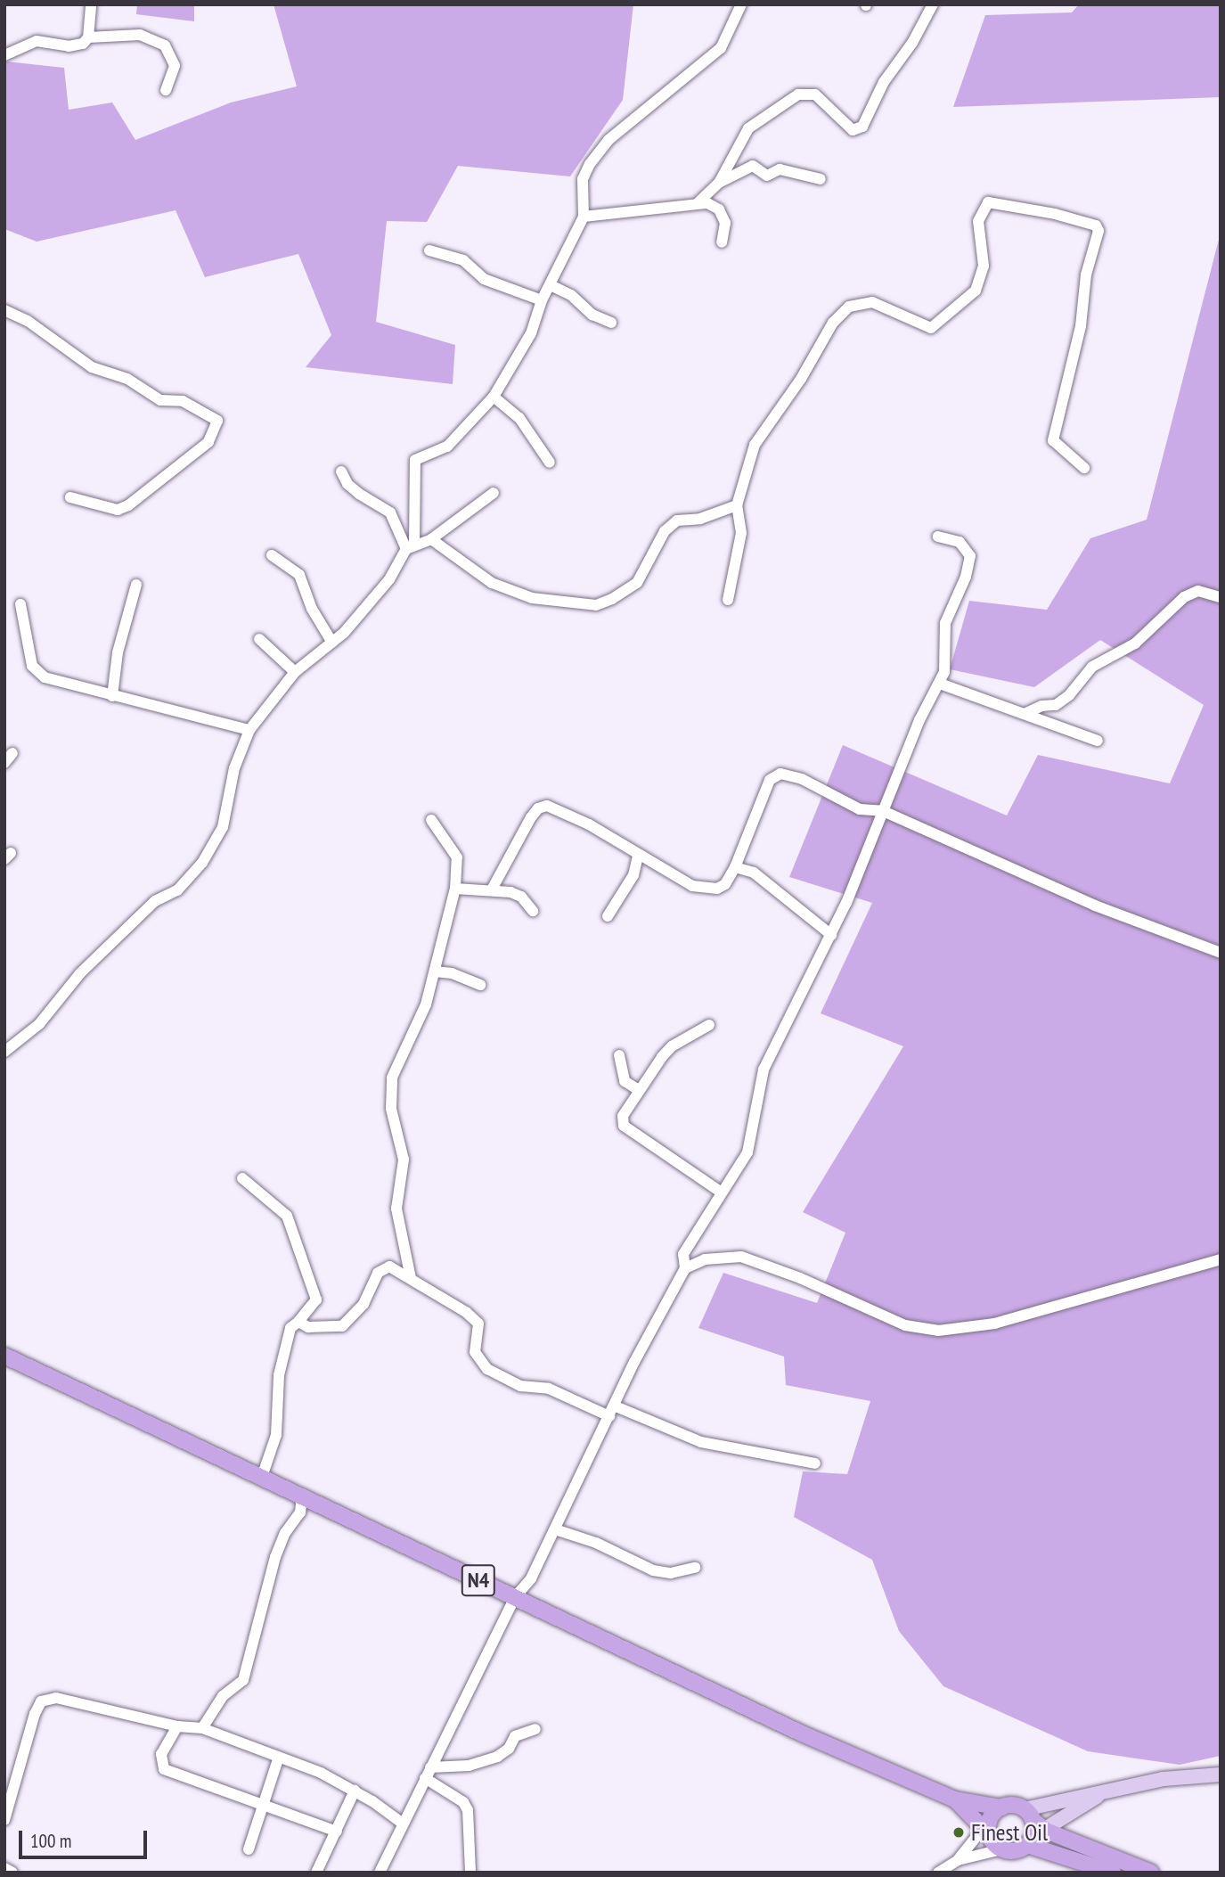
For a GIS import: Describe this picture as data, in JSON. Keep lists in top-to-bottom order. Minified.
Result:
{"streets":{"highway":["N4"]},"places":["Finest Oil"],"scale_bar":"100 m"}
